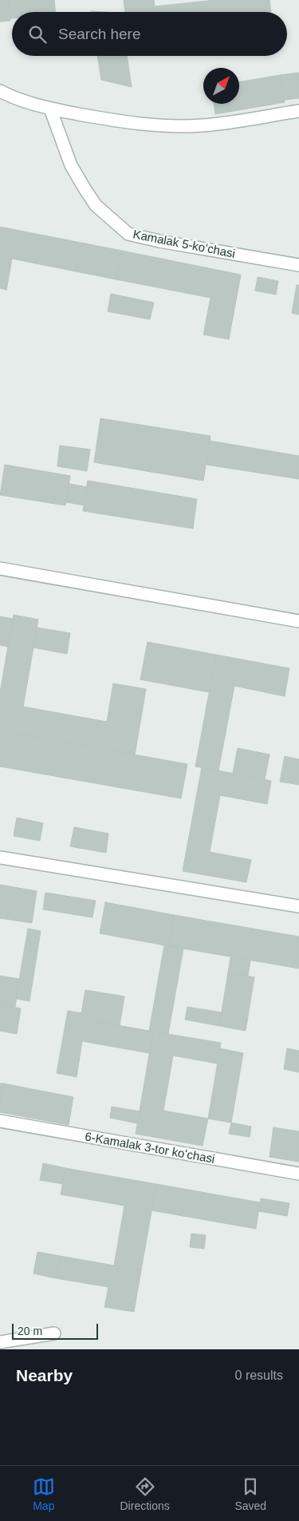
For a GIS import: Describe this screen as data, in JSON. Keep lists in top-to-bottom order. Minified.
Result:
{"streets":{"street":["Kamalak 5-koʻchasi","6-Kamalak 3-tor koʻchasi"]},"scale_bar":"20 m","north":"top right","page":{"search":"Search here","scale":"20 m","heading":["Nearby","0 results"],"nav":["Map","Directions","Saved"]}}
